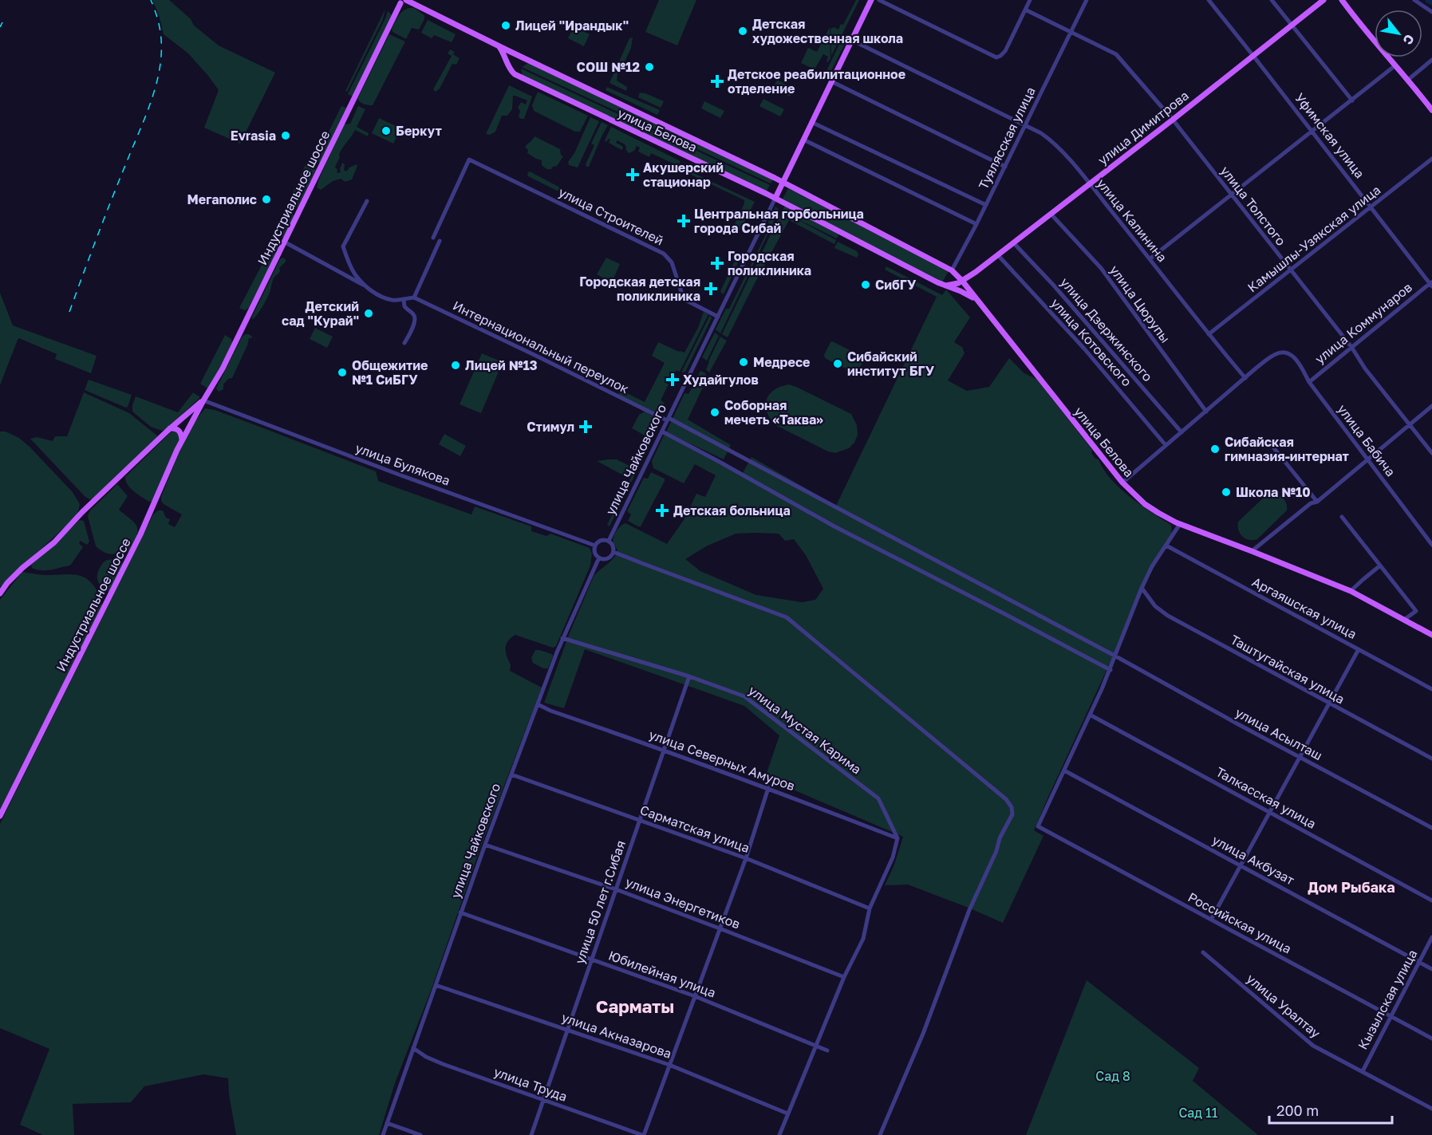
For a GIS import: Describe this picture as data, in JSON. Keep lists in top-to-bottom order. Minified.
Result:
{"streets":{"main road":["улица Димитрова","улица Белова","Туялясская улица","Индустриальное шоссе","улица Чайковского"],"street":["Уфимская улица","улица Толстого","улица Строителей","улица Калинина","Камышлы-Узякская улица","улица Цюрупы","улица Коммунаров","улица Дзержинского","улица Котовского","Интернациональный переулок","улица Бабича","улица Булякова","Аргаяшская улица","Таштугайская улица","улица Мустая Карима","улица Асылташ","улица Северных Амуров","Талкасская улица","Сарматская улица","улица Акбузат","улица 50 лет г.Сибая","улица Энергетиков","Российская улица","Юбилейная улица","Кызылская улица","улица Уралтау","улица Акназарова","улица Труда"]},"crossings":[["улица Димитрова","улица Белова"],["улица Димитрова","Уфимская улица"],["улица Димитрова","Туялясская улица"],["улица Димитрова","улица Толстого"],["улица Димитрова","улица Калинина"],["улица Димитрова","улица Цюрупы"],["улица Димитрова","улица Дзержинского"],["улица Димитрова","улица Котовского"],["улица Белова","Туялясская улица"],["улица Белова","улица Чайковского"],["Уфимская улица","Камышлы-Узякская улица"],["Уфимская улица","улица Коммунаров"],["Туялясская улица","улица Толстого"],["Туялясская улица","улица Калинина"],["Индустриальное шоссе","улица Булякова"],["улица Толстого","Камышлы-Узякская улица"],["улица Толстого","улица Коммунаров"],["улица Строителей","улица Чайковского"],["улица Калинина","Камышлы-Узякская улица"],["улица Калинина","улица Бабича"],["улица Калинина","улица Чайковского"],["улица Коммунаров","улица Бабича"],["Интернациональный переулок","улица Чайковского"],["Интернациональный переулок","улица Асылташ"],["улица Чайковского","улица Булякова"],["улица Чайковского","улица Мустая Карима"],["улица Чайковского","улица Северных Амуров"],["улица Чайковского","Сарматская улица"],["улица Чайковского","улица Энергетиков"],["улица Чайковского","Юбилейная улица"],["улица Чайковского","улица Акназарова"],["улица Чайковского","улица Труда"],["улица Мустая Карима","улица Северных Амуров"],["улица Мустая Карима","улица 50 лет г.Сибая"],["улица Северных Амуров","улица 50 лет г.Сибая"],["Сарматская улица","улица 50 лет г.Сибая"],["улица Акбузат","Российская улица"],["улица Акбузат","Кызылская улица"],["улица 50 лет г.Сибая","улица Энергетиков"],["улица 50 лет г.Сибая","Юбилейная улица"],["улица 50 лет г.Сибая","улица Акназарова"],["улица 50 лет г.Сибая","улица Труда"],["Российская улица","Кызылская улица"],["Кызылская улица","улица Уралтау"]],"districts":["Дом Рыбака","Сарматы"],"parks":["Сад 8","Сад 11"],"places":{"other":["Лицей \"Ирандык\"","Детская художественная школа","СОШ №12","Беркут","Evrasia","Мегаполис","СибГУ","Детский сад \"Курай\"","Медресе","Сибайский институт БГУ","Лицей №13","Общежитие №1 СиБГУ","Соборная мечеть «Таква»","Сибайская гимназия-интернат","Школа №10"],"health":["Детское реабилитационное отделение","Акушерский стационар","Центральная горбольница города Сибай","Городская поликлиника","Городская детская поликлиника","Худайгулов","Стимул","Детская больница"]},"scale_bar":"200 m","north":"bottom right"}
